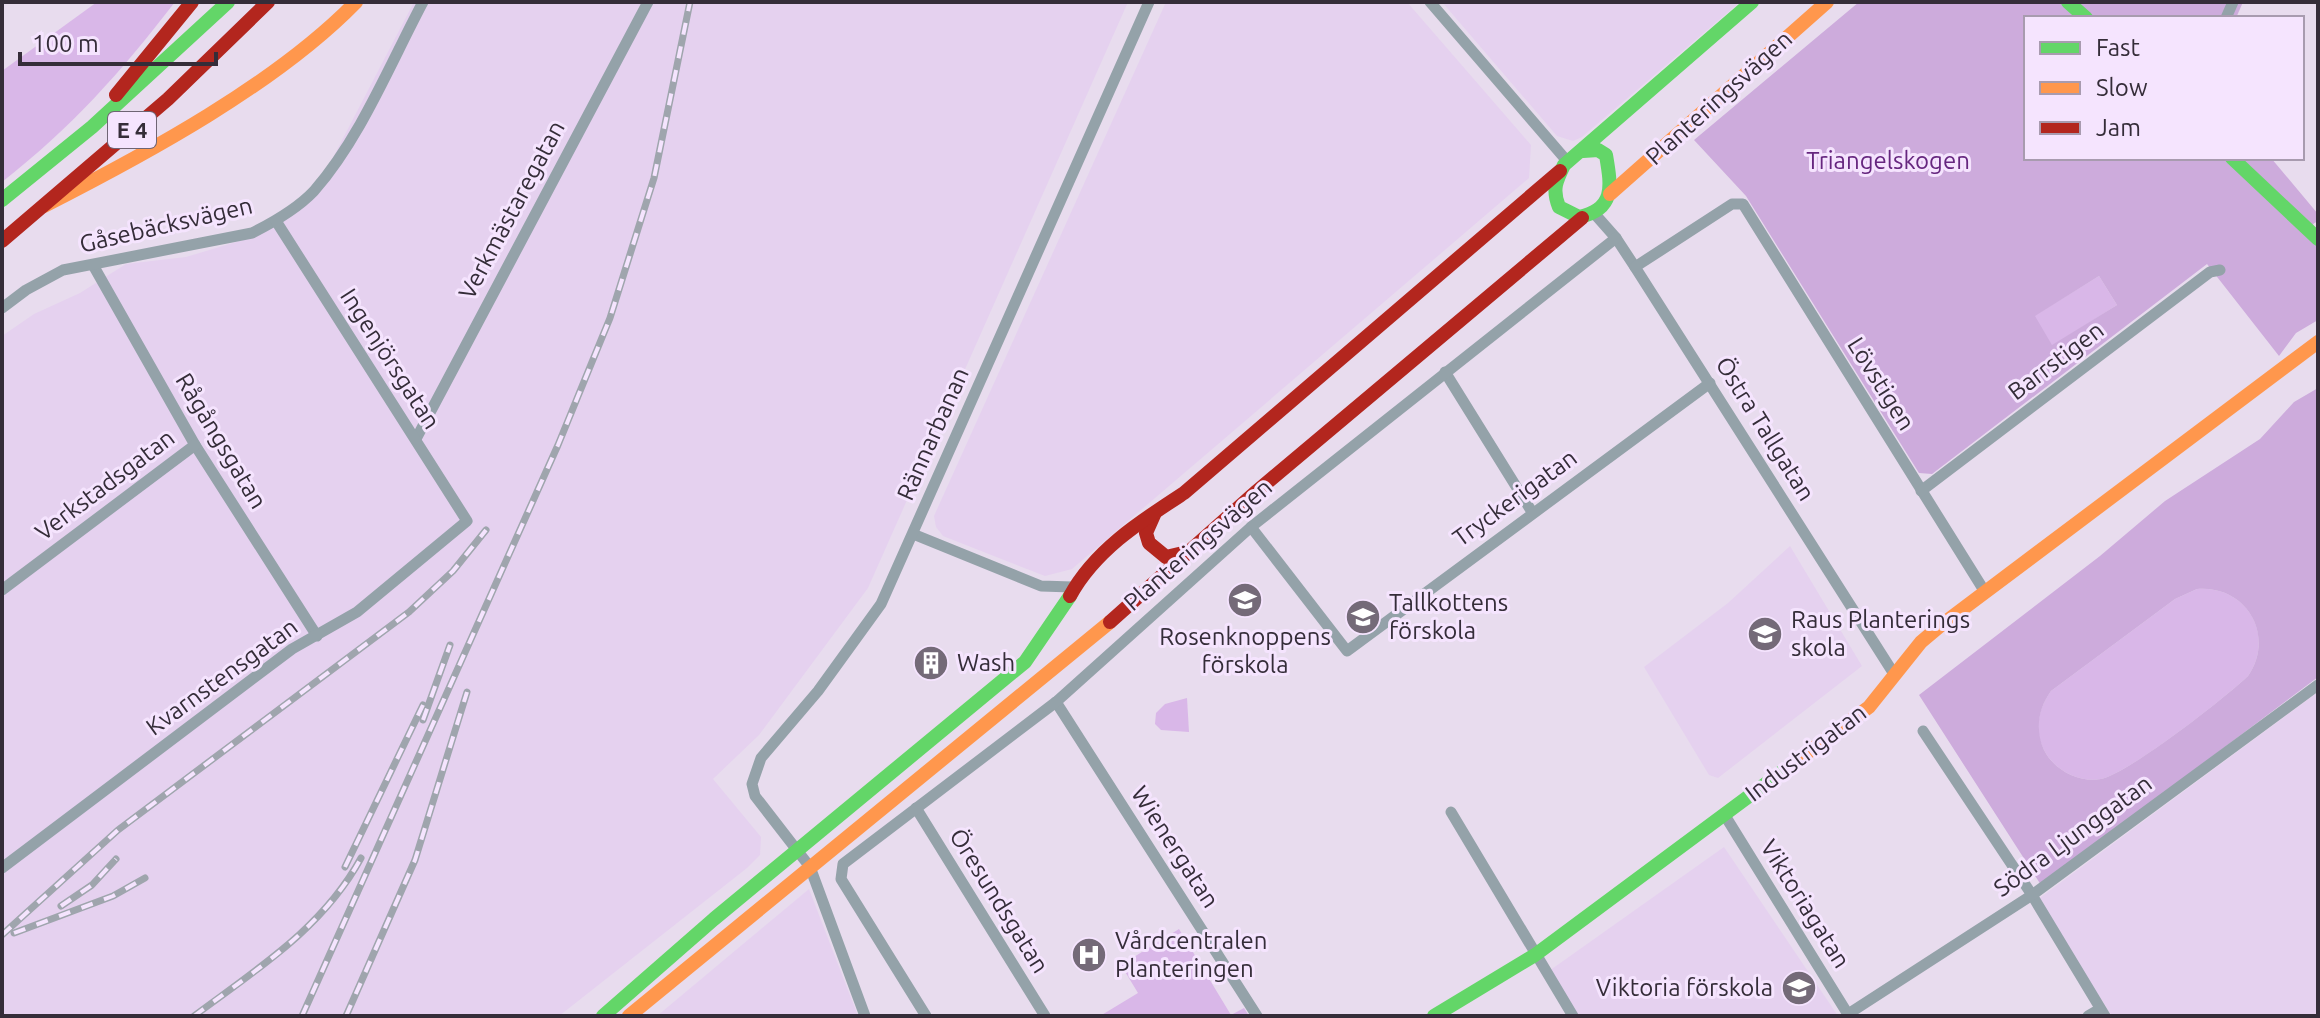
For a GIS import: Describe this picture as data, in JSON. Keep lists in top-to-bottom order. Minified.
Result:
{"streets":{"main road":["Planteringsvägen","E 4","Industrigatan"],"street":["Verkmästaregatan","Gåsebäcksvägen","Ingenjörsgatan","Barrstigen","Lövstigen","Östra Tallgatan","Rännarbanan","Rågångsgatan","Verkstadsgatan","Tryckerigatan","Kvarnstensgatan","Södra Ljunggatan","Wienergatan","Öresundsgatan","Viktoriagatan"]},"crossings":[["Planteringsvägen","Östra Tallgatan"],["Planteringsvägen","Rännarbanan"],["Planteringsvägen","Tryckerigatan"],["Planteringsvägen","Wienergatan"],["Planteringsvägen","Öresundsgatan"],["Verkmästaregatan","Ingenjörsgatan"],["Gåsebäcksvägen","Ingenjörsgatan"],["Gåsebäcksvägen","Rågångsgatan"],["Ingenjörsgatan","Kvarnstensgatan"],["Barrstigen","Lövstigen"],["Lövstigen","Östra Tallgatan"],["Lövstigen","Industrigatan"],["Östra Tallgatan","Tryckerigatan"],["Östra Tallgatan","Industrigatan"],["Rågångsgatan","Verkstadsgatan"],["Rågångsgatan","Kvarnstensgatan"],["Industrigatan","Viktoriagatan"],["Södra Ljunggatan","Viktoriagatan"]],"parks":["Triangelskogen"],"places":{"school or university":["Rosenknoppens förskola","Tallkottens förskola","Raus Planterings skola","Viktoria förskola"],"building":["Wash"],"hospital":["Vårdcentralen Planteringen"]},"legend":["Fast","Slow","Jam"],"scale_bar":"100 m"}
